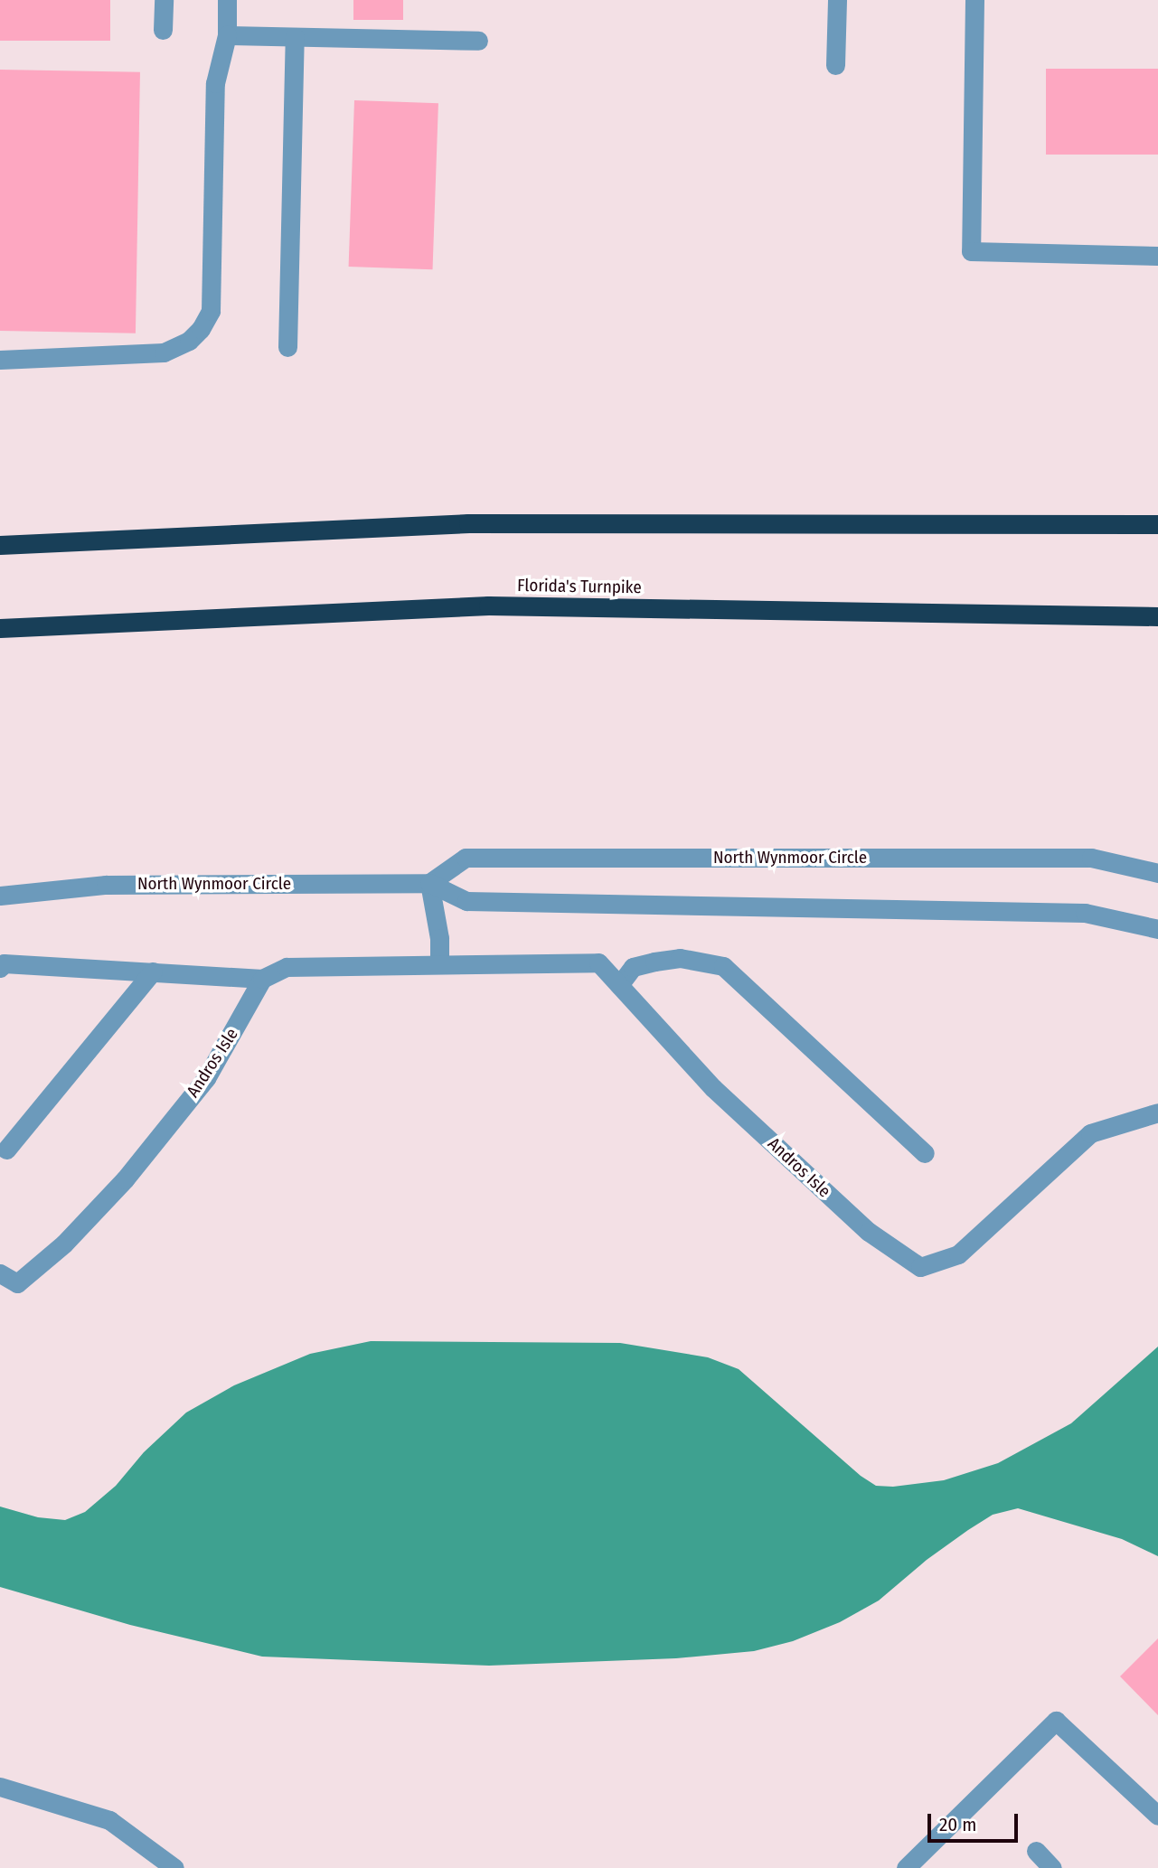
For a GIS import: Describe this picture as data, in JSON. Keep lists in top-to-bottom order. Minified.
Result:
{"streets":{"highway":["Florida's Turnpike"],"street":["North Wynmoor Circle","Andros Isle"]},"scale_bar":"20 m"}
